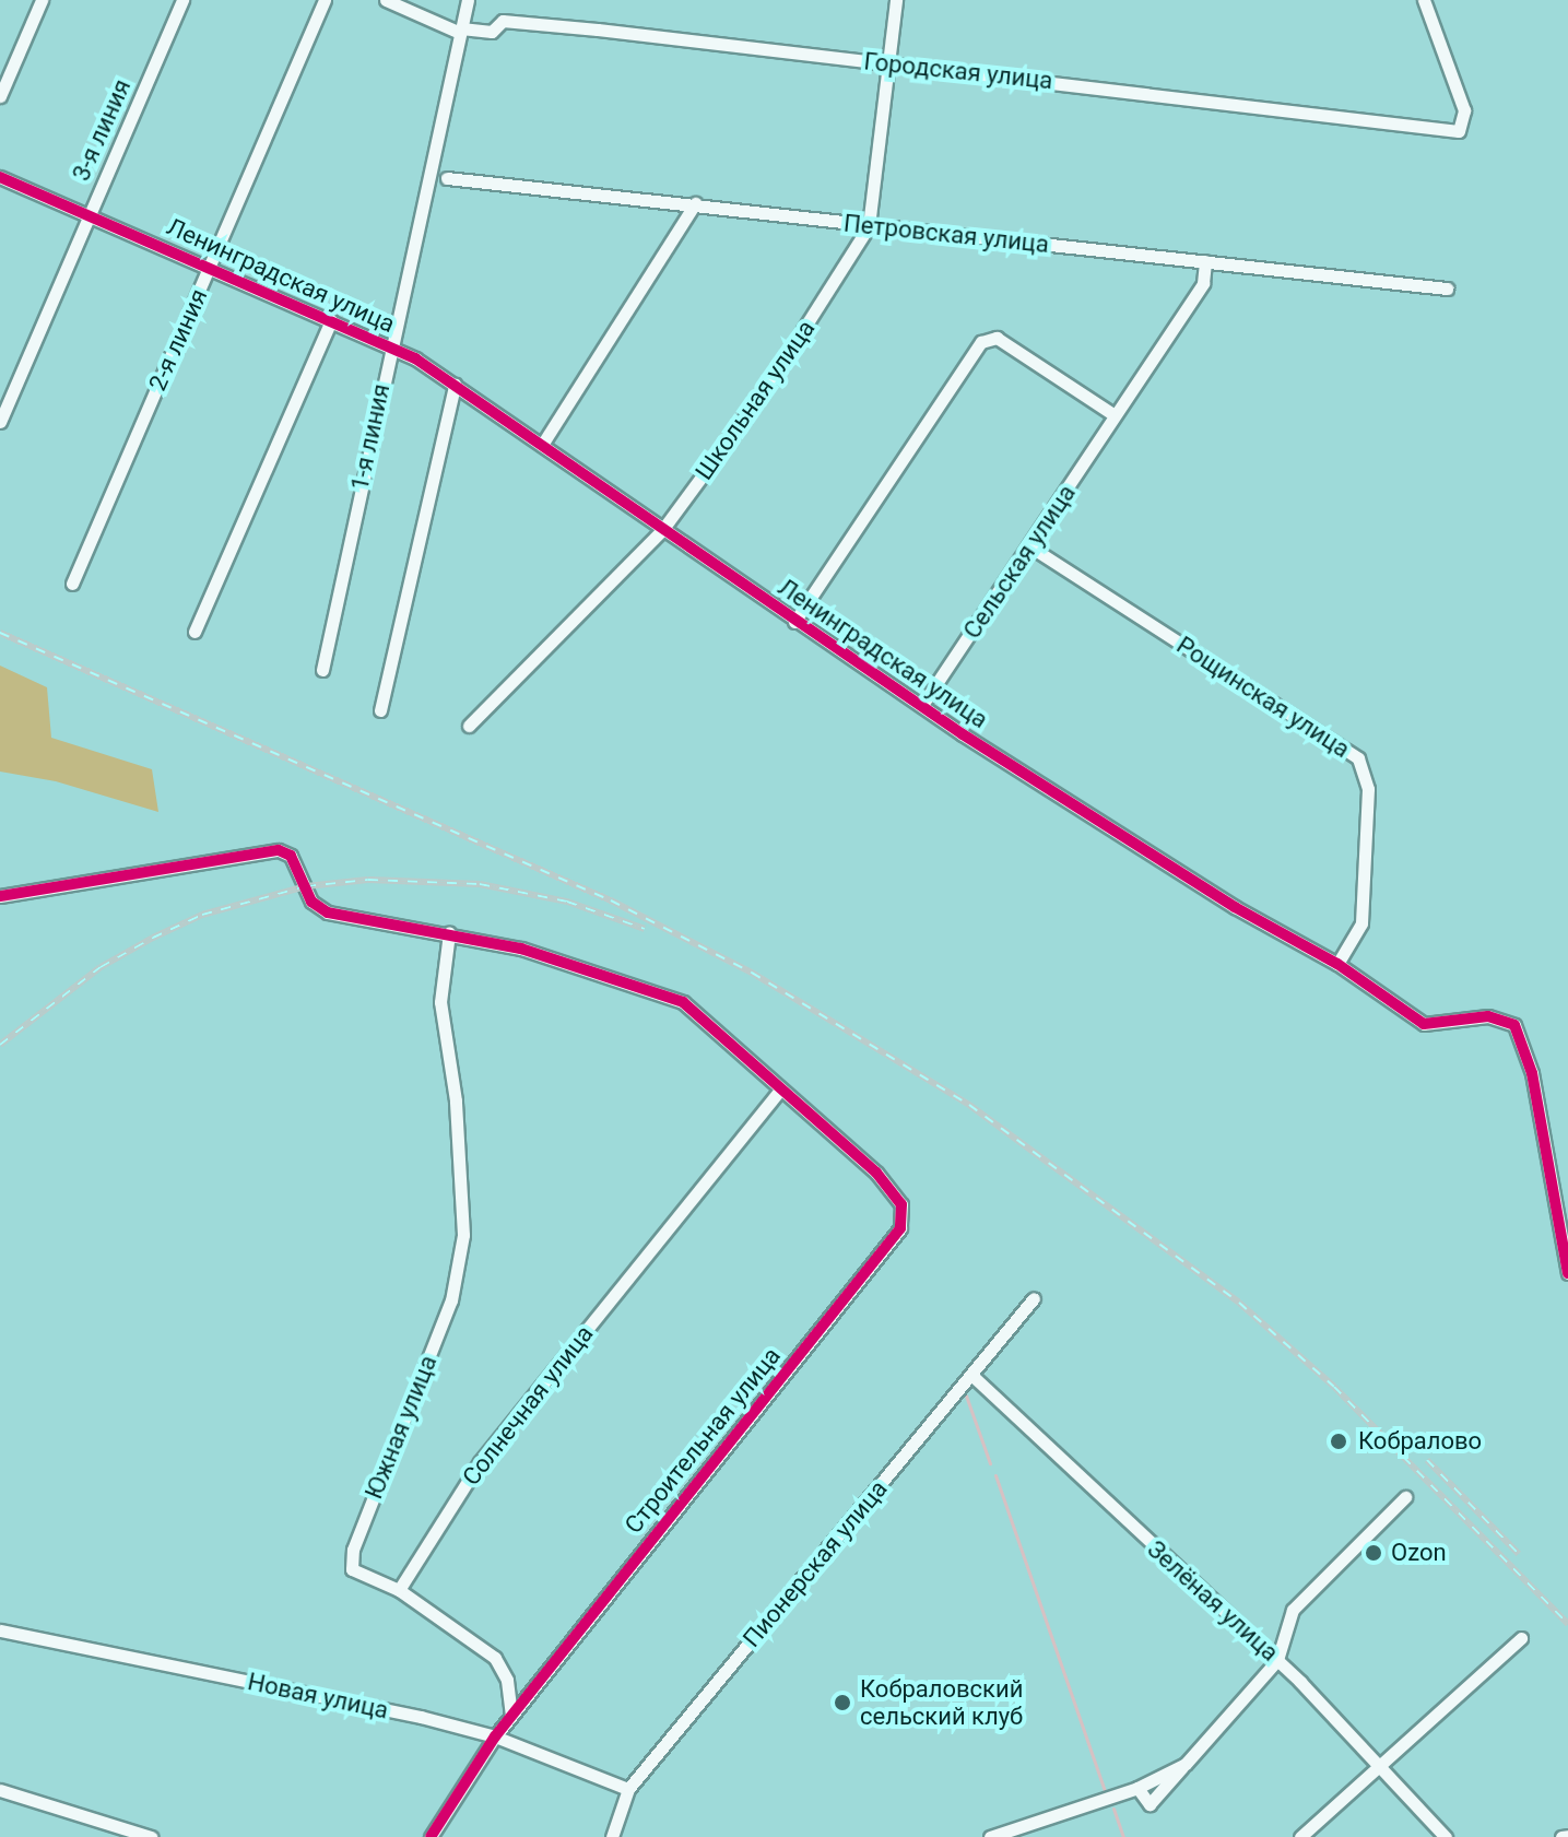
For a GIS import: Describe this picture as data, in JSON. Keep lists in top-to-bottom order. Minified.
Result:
{"streets":{"street":["Городская улица","3-я линия","Петровская улица","Ленинградская улица","2-я линия","Школьная улица","1-я линия","Сельская улица","Рощинская улица","Солнечная улица","Южная улица","Строительная улица","Пионерская улица","Зелёная улица","Новая улица"]},"crossings":[["Городская улица","Школьная улица"],["Городская улица","1-я линия"],["3-я линия","Ленинградская улица"],["Петровская улица","Школьная улица"],["Петровская улица","Сельская улица"],["Ленинградская улица","2-я линия"],["Ленинградская улица","Школьная улица"],["Ленинградская улица","1-я линия"],["Ленинградская улица","Сельская улица"],["Ленинградская улица","Рощинская улица"],["Сельская улица","Рощинская улица"],["Солнечная улица","Южная улица"],["Солнечная улица","Строительная улица"],["Строительная улица","Новая улица"],["Пионерская улица","Зелёная улица"],["Пионерская улица","Новая улица"]],"places":["Кобралово","Ozon","Кобраловский сельский клуб"]}
